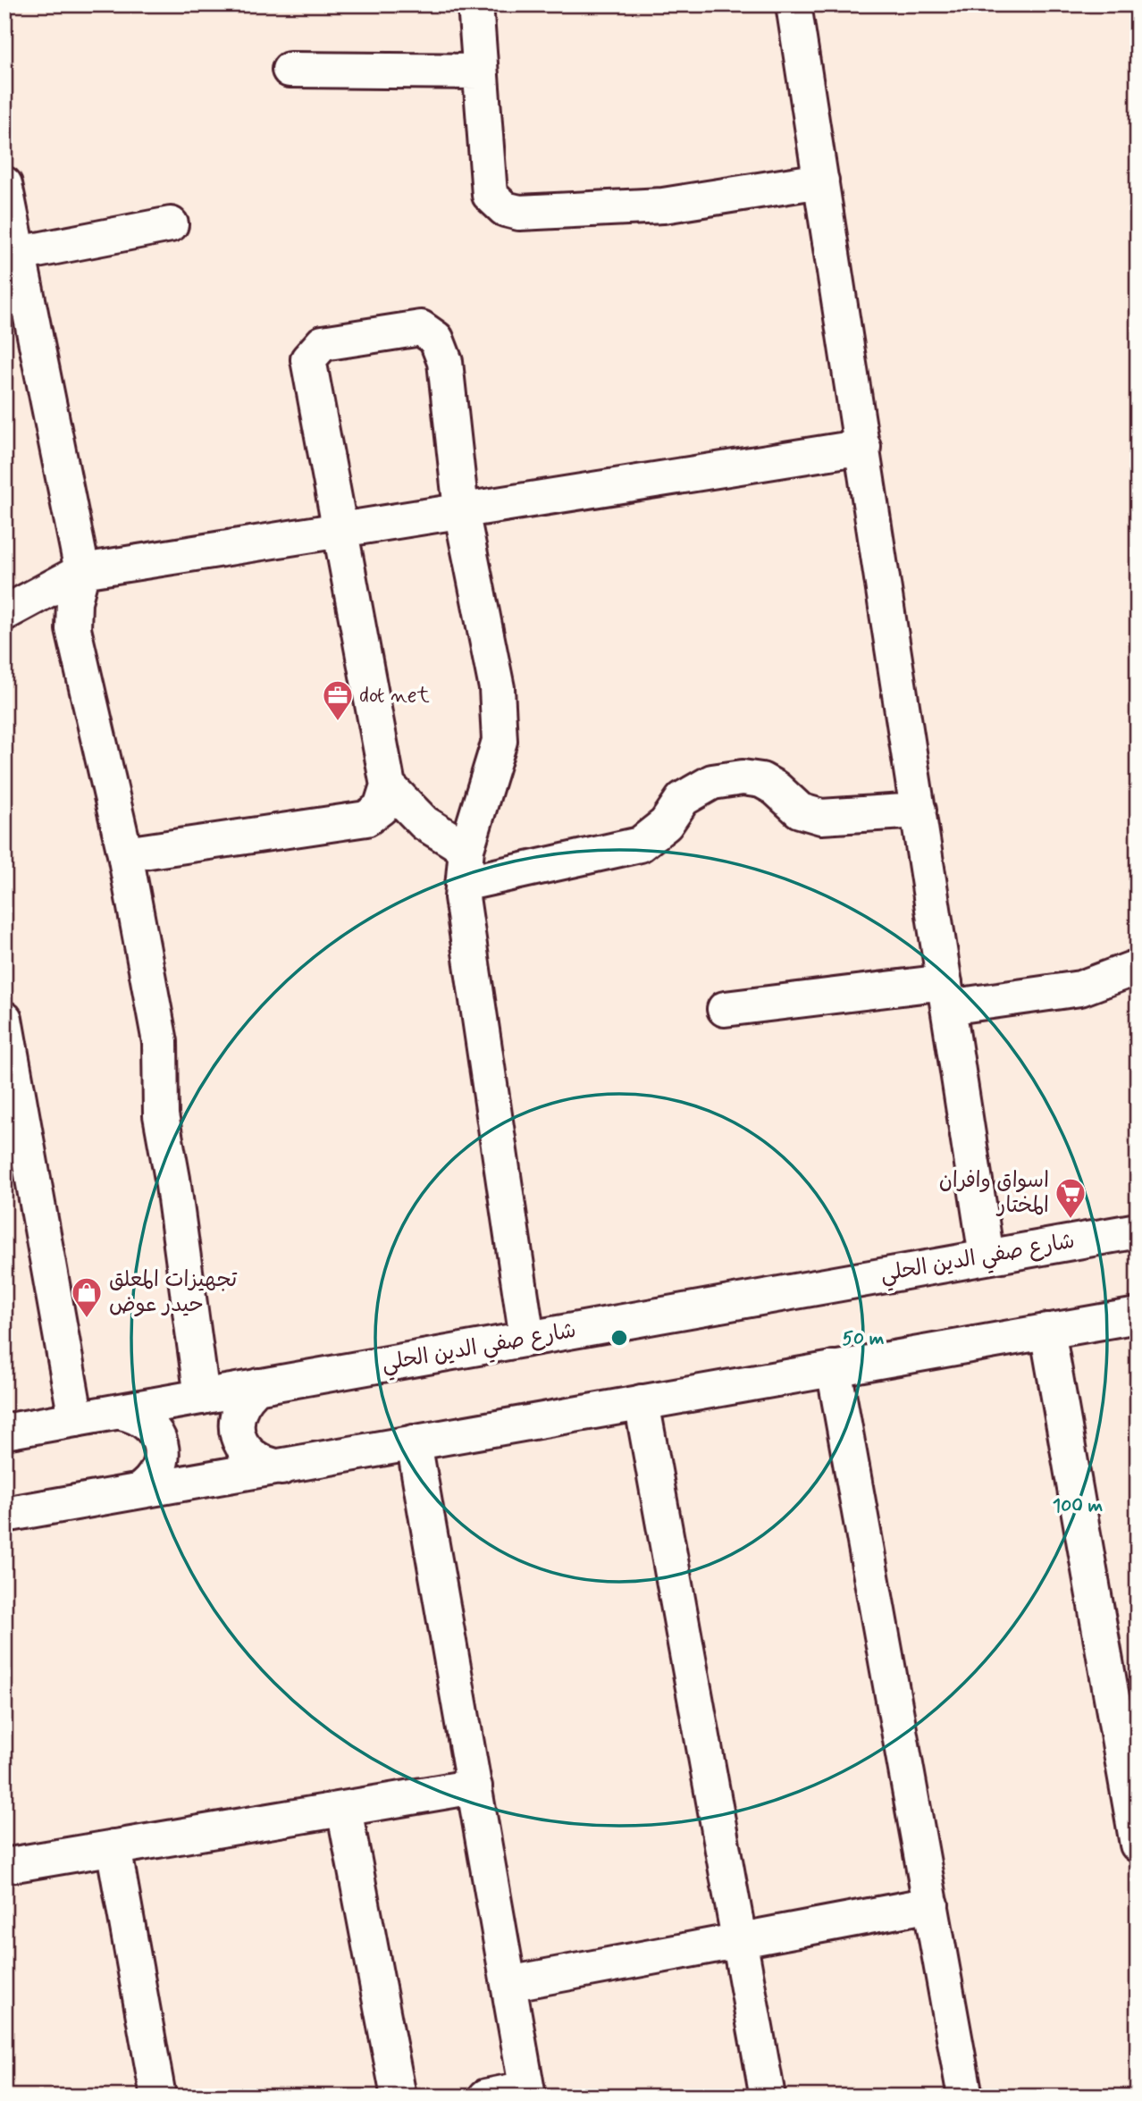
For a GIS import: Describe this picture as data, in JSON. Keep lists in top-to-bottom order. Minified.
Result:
{"streets":{"street":["شارع صفي الدين الحلي"]},"places":{"office":["dot net"],"supermarket":["اسواق وافران المختار"],"shop":["تجهيزات المعلق حيدر عوض"]},"rings":["50 m","100 m"]}
